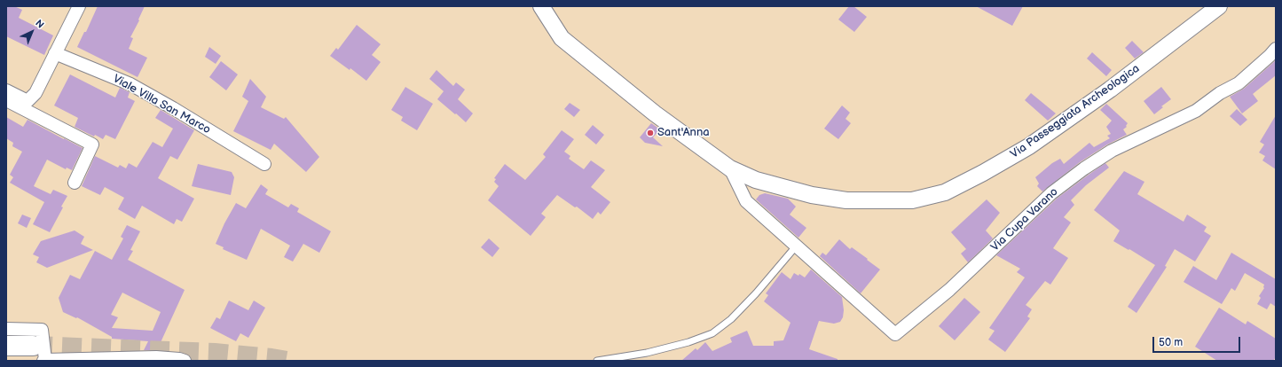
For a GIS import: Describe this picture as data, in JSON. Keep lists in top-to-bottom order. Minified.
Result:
{"streets":{"street":["Viale Villa San Marco","Via Passeggiata Archeologica","Via Cupa Varano"]},"crossings":[["Via Passeggiata Archeologica","Via Cupa Varano"]],"places":["Sant'Anna"],"scale_bar":"50 m","north":"top right"}
